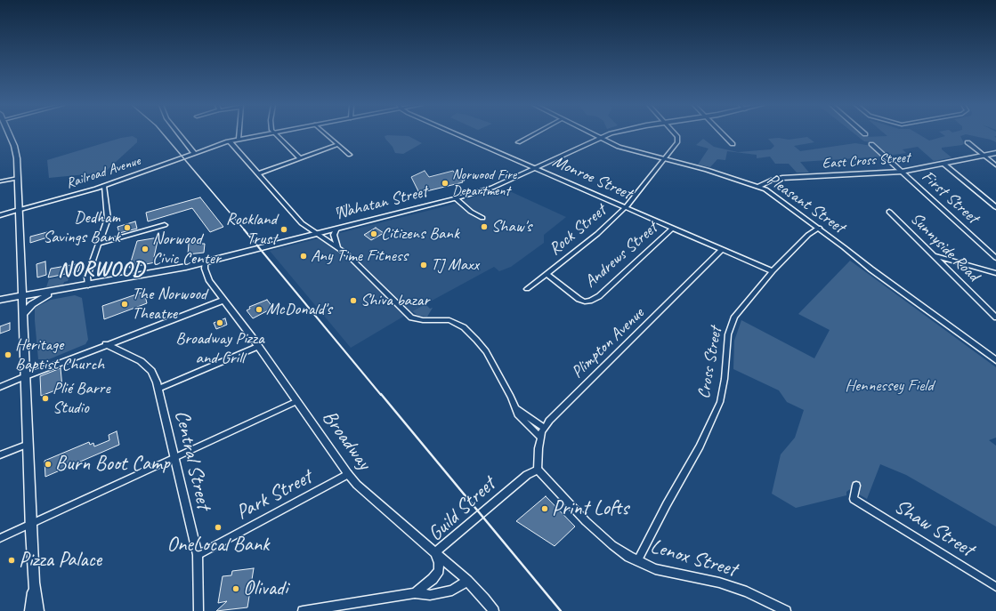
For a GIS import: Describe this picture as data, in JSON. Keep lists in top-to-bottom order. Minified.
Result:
{"streets":{"main road":["Nahatan Street"],"street":["East Cross Street","Railroad Avenue","Monroe Street","First Street","Pleasant Street","Rock Street","Sunnyside Road","Andrews Street","Plimpton Avenue","Cross Street","Broadway","Central Street","Park Street","Guild Street","Shaw Street","Lenox Street"]},"crossings":[["East Cross Street","First Street"],["East Cross Street","Pleasant Street"],["Monroe Street","Nahatan Street"],["Monroe Street","Rock Street"],["Monroe Street","Andrews Street"],["Monroe Street","Plimpton Avenue"],["Monroe Street","Cross Street"],["Nahatan Street","Pleasant Street"],["Nahatan Street","Broadway"],["Pleasant Street","Rock Street"],["Pleasant Street","Cross Street"],["Rock Street","Andrews Street"],["Plimpton Avenue","Guild Street"],["Plimpton Avenue","Lenox Street"],["Cross Street","Lenox Street"],["Broadway","Park Street"],["Broadway","Guild Street"],["Central Street","Park Street"],["Guild Street","Lenox Street"]],"districts":["NORWOOD"],"parks":["Hennessey Field"],"places":["Norwood Fire Department","Shaw's","Dedham Savings Bank","Rockland Trust","Citizens Bank","Norwood Civic Center","Any Time Fitness","TJ Maxx","Shiva bazar","The Norwood Theatre","McDonald's","Broadway Pizza and Grill","Heritage Baptist Church","Plié Barre Studio","Burn Boot Camp","Print Lofts","OneLocal Bank","Pizza Palace","Olivadi"]}
